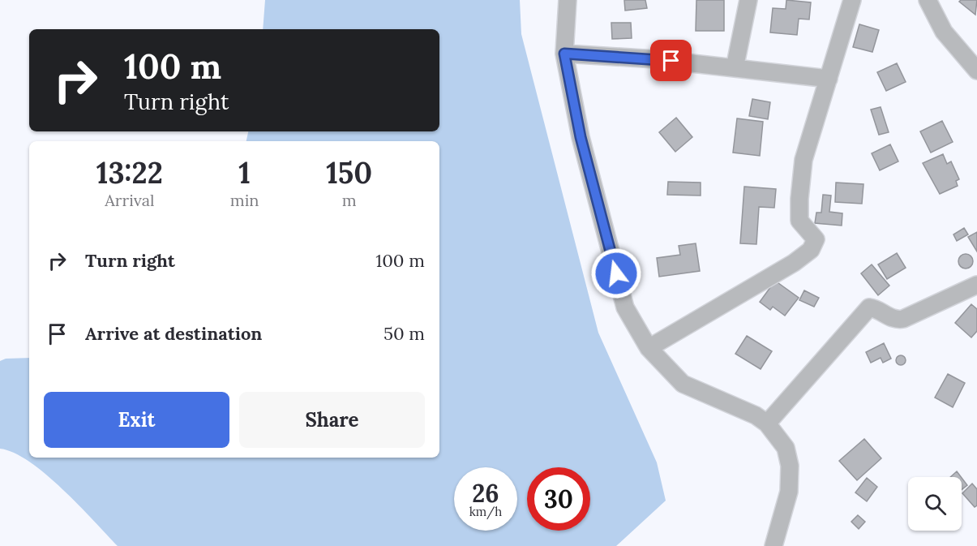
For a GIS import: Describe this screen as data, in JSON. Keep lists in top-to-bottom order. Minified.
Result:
{"page":{"turn":["100 m","Turn right"],"eta":["13:22","Arrival","1","min","150","m"],"list":[{"name":"Turn right","value":"100 m"},{"name":"Arrive at destination","value":"50 m"}],"buttons":["Exit","Share"],"speed":"26 km/h","limit":"30"}}
